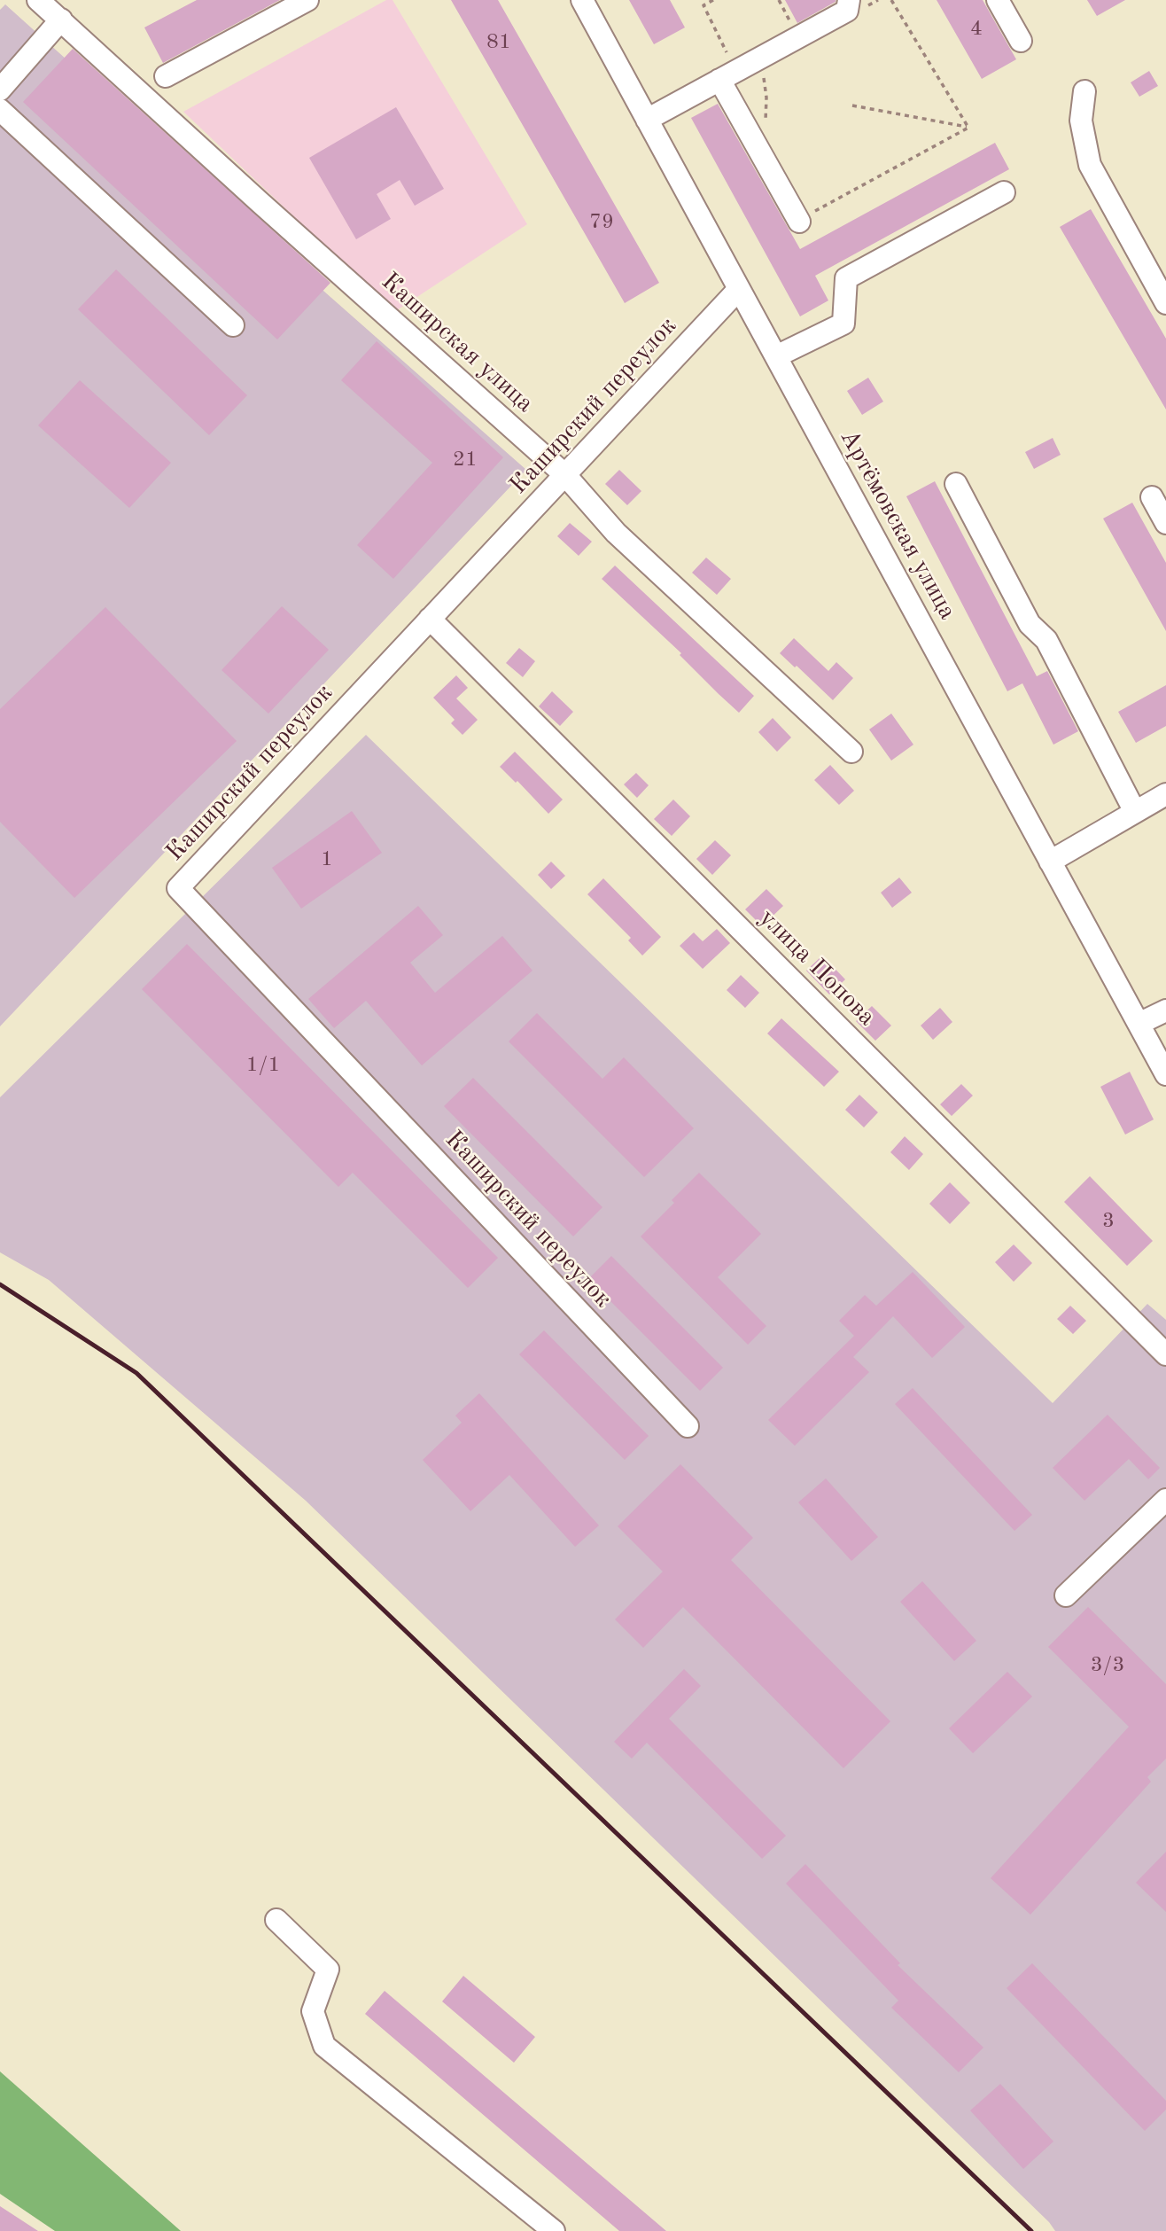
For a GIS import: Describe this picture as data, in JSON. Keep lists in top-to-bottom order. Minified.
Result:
{"streets":{"street":["Каширская улица","Каширский переулок","Артёмовская улица","улица Попова"]},"crossings":[["Каширская улица","Каширский переулок"],["Каширский переулок","Артёмовская улица"],["Каширский переулок","улица Попова"]],"house_numbers":["4","81","79","21","1","1/1","3","3/3"]}
